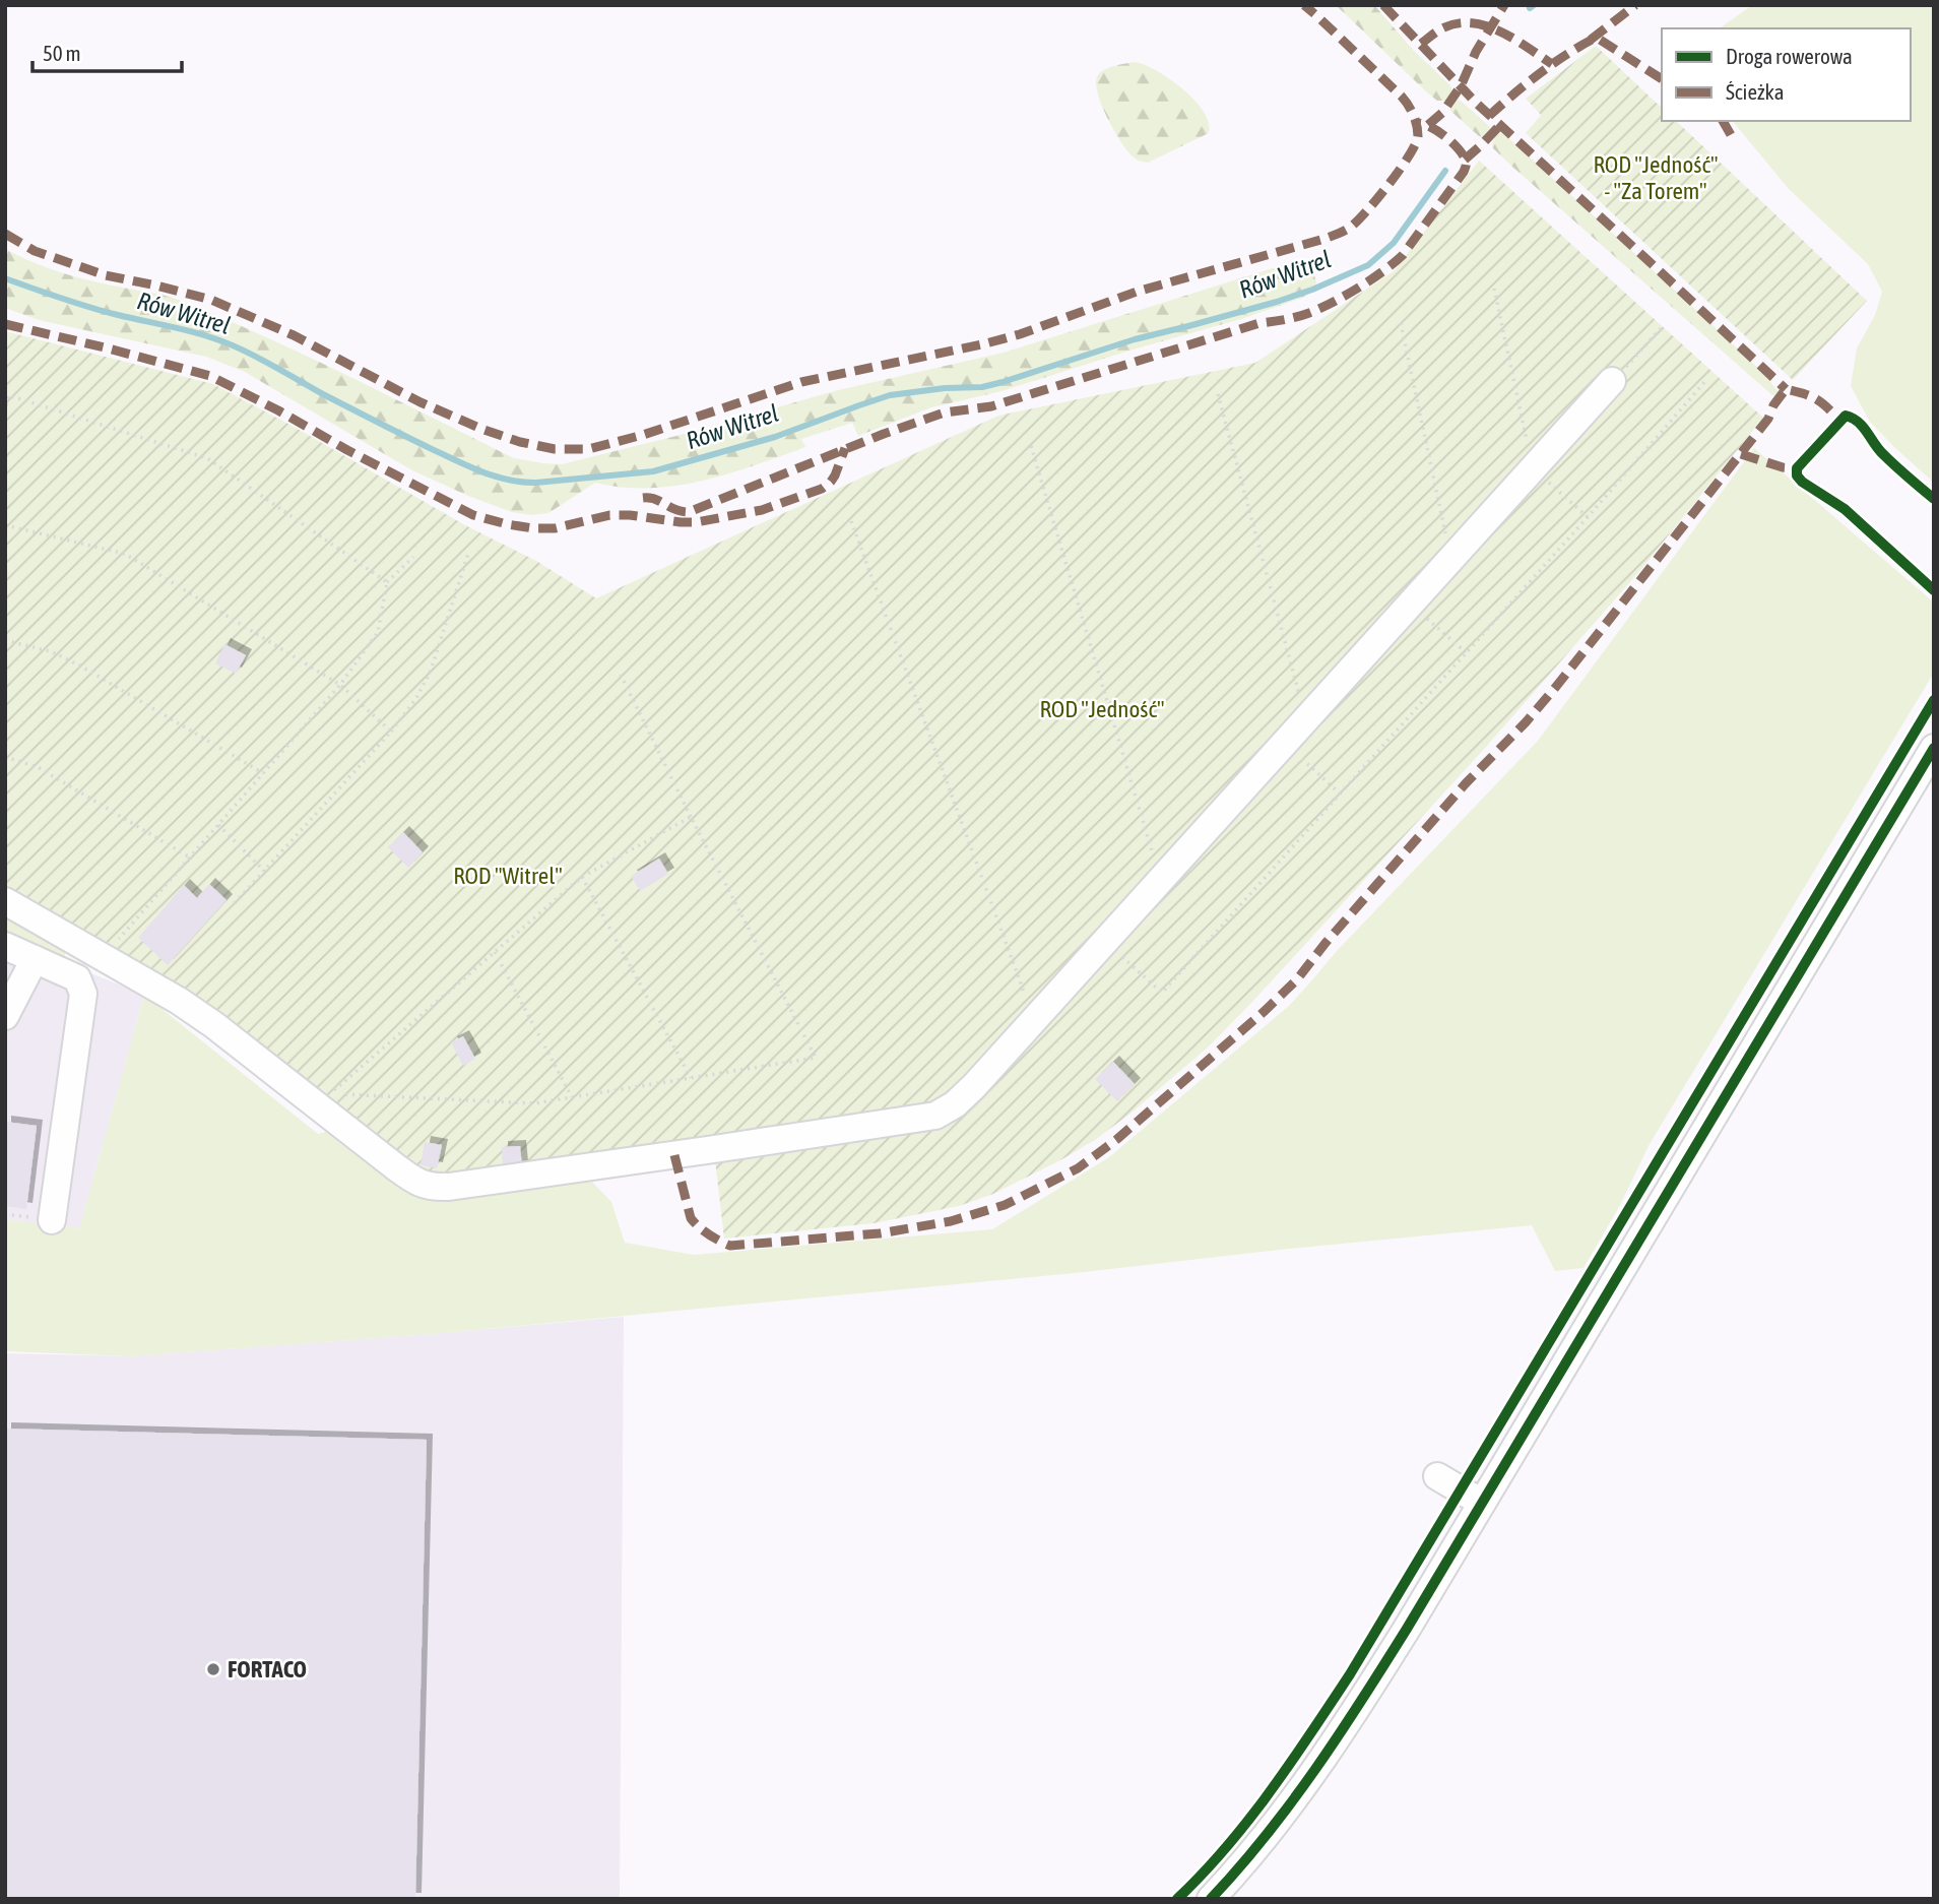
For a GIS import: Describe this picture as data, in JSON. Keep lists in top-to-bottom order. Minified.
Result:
{"water":["Rów Witrel"],"parks":["ROD \"Jedność\" - \"Za Torem\"","ROD \"Jedność\"","ROD \"Witrel\""],"places":["FORTACO"],"legend":["Droga rowerowa","Ścieżka"],"scale_bar":"50 m"}
